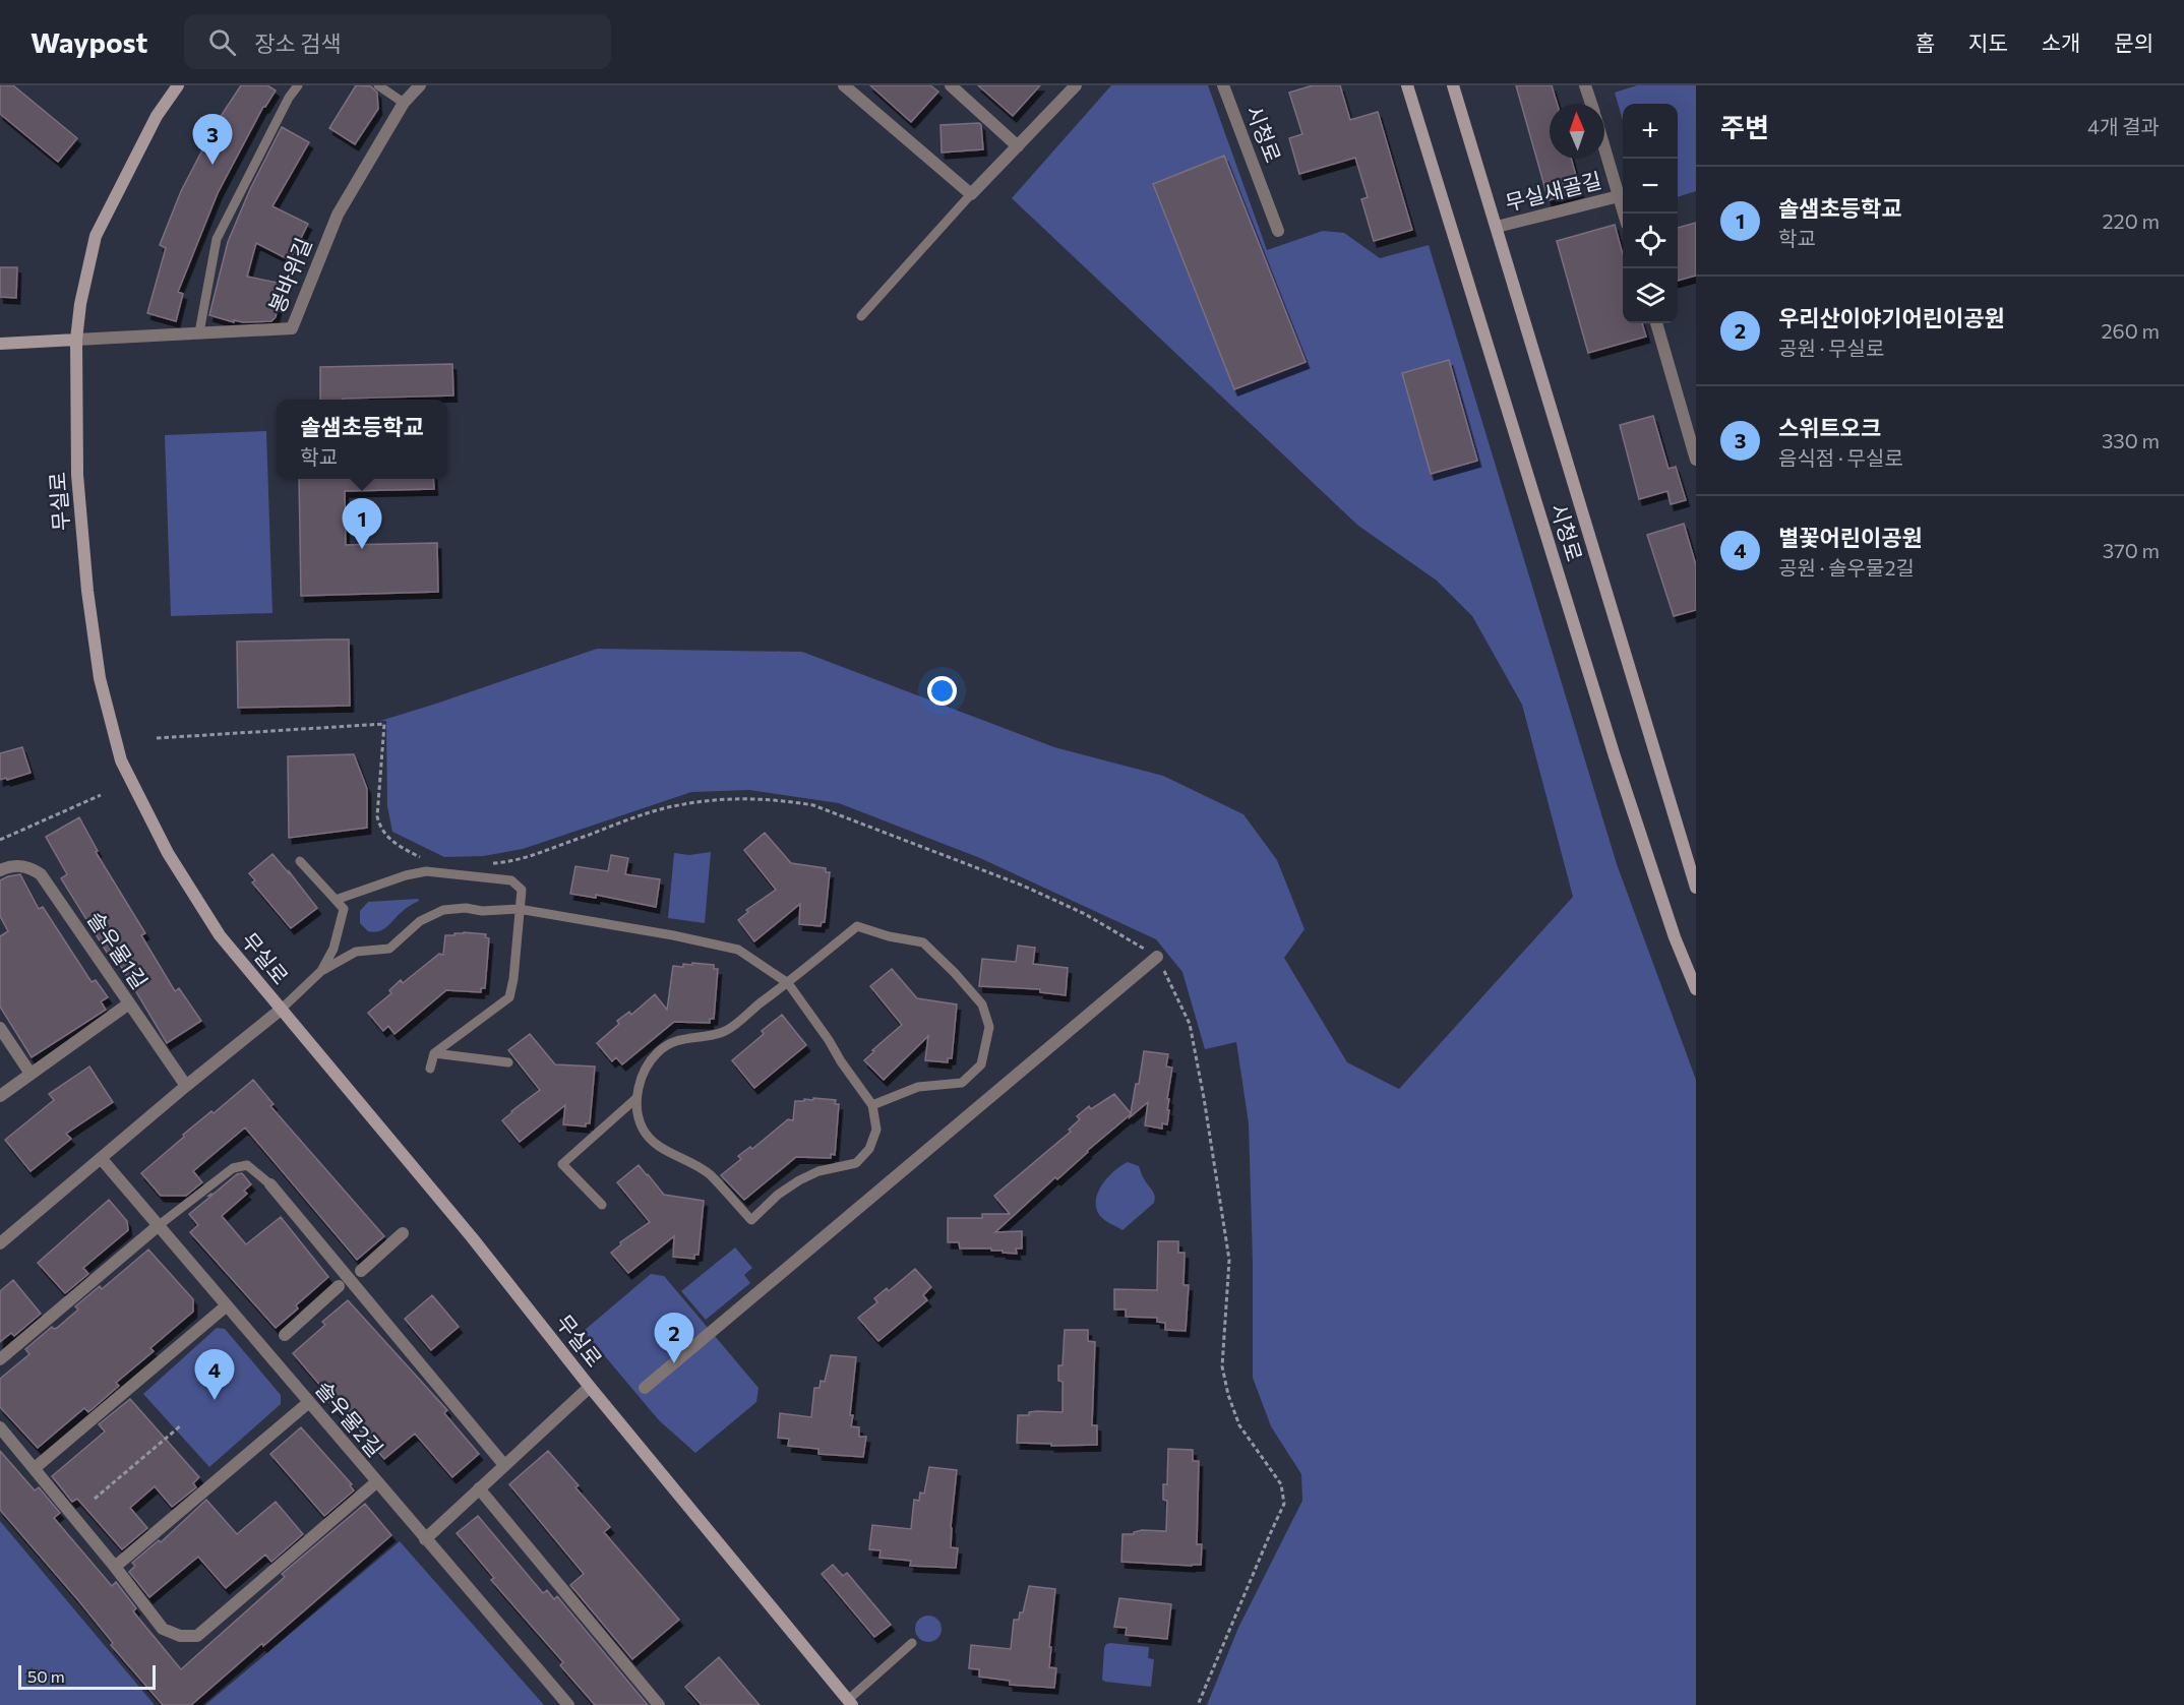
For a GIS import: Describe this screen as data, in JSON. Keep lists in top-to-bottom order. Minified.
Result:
{"streets":{"street":["시청로","무실새골길","봉바위길","무실로","솔우물1길","솔우물2길"]},"crossings":[["시청로","무실새골길"],["봉바위길","무실로"]],"scale_bar":"50 m","north":"top","page":{"header":"Waypost","search":"장소 검색","nav":["홈","지도","소개","문의"],"heading":["주변","4개 결과"],"map_buttons":["+","−"],"pins":["3","1","2","4"],"list":[{"mark":"1","name":"솔샘초등학교","note":"학교","value":"220 m"},{"mark":"2","name":"우리산이야기어린이공원","note":"공원 · 무실로","value":"260 m"},{"mark":"3","name":"스위트오크","note":"음식점 · 무실로","value":"330 m"},{"mark":"4","name":"별꽃어린이공원","note":"공원 · 솔우물2길","value":"370 m"}],"popup":["솔샘초등학교","학교"],"scale":"50 m"}}
